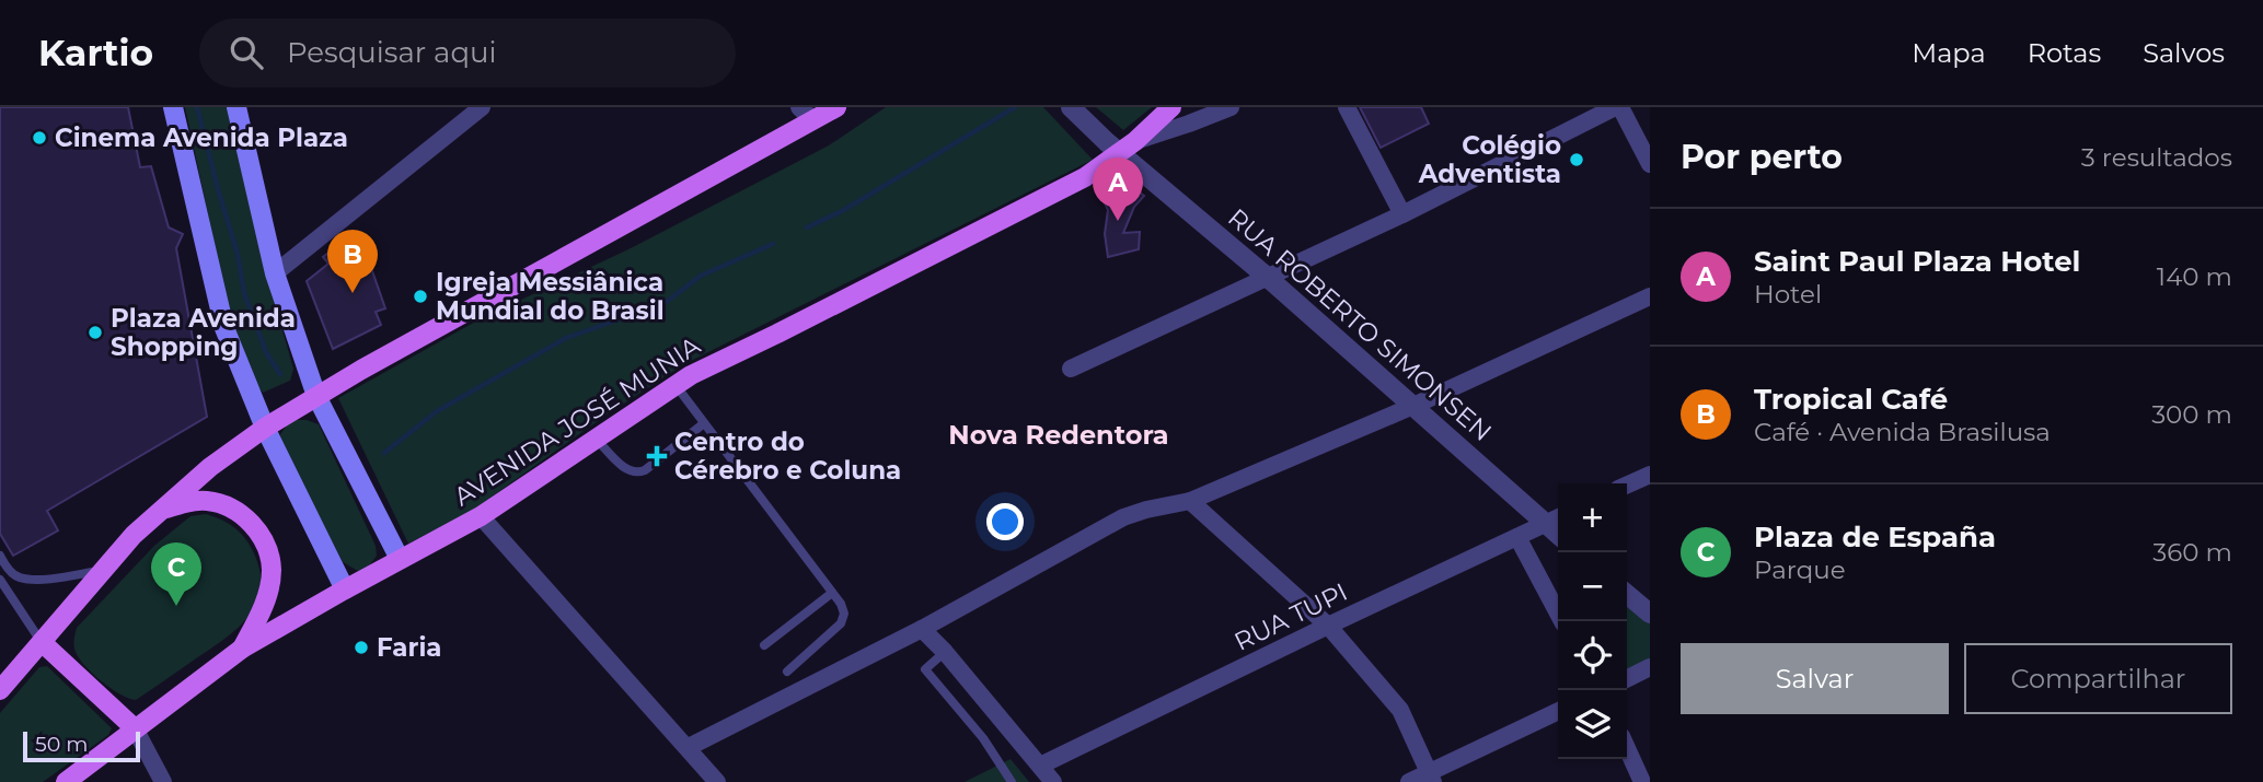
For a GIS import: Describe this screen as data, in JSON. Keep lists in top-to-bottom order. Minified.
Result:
{"streets":{"main road":["AVENIDA JOSÉ MUNIA"],"street":["RUA ROBERTO SIMONSEN","RUA TUPI"]},"crossings":[["RUA ROBERTO SIMONSEN","AVENIDA JOSÉ MUNIA"],["RUA ROBERTO SIMONSEN","RUA TUPI"]],"districts":["Nova Redentora"],"places":{"other":["Cinema Avenida Plaza","Colégio Adventista","Igreja Messiânica Mundial do Brasil","Plaza Avenida Shopping","Faria"],"health":["Centro do Cérebro e Coluna"]},"scale_bar":"50 m","page":{"header":"Kartio","search":"Pesquisar aqui","nav":["Mapa","Rotas","Salvos"],"heading":["Por perto","3 resultados"],"pins":["A","B","C"],"list":[{"mark":"A","name":"Saint Paul Plaza Hotel","note":"Hotel","value":"140 m"},{"mark":"B","name":"Tropical Café","note":"Café · Avenida Brasilusa","value":"300 m"},{"mark":"C","name":"Plaza de España","note":"Parque","value":"360 m"}],"map_buttons":["+","−"],"buttons":["Salvar","Compartilhar"],"scale":"50 m"}}
